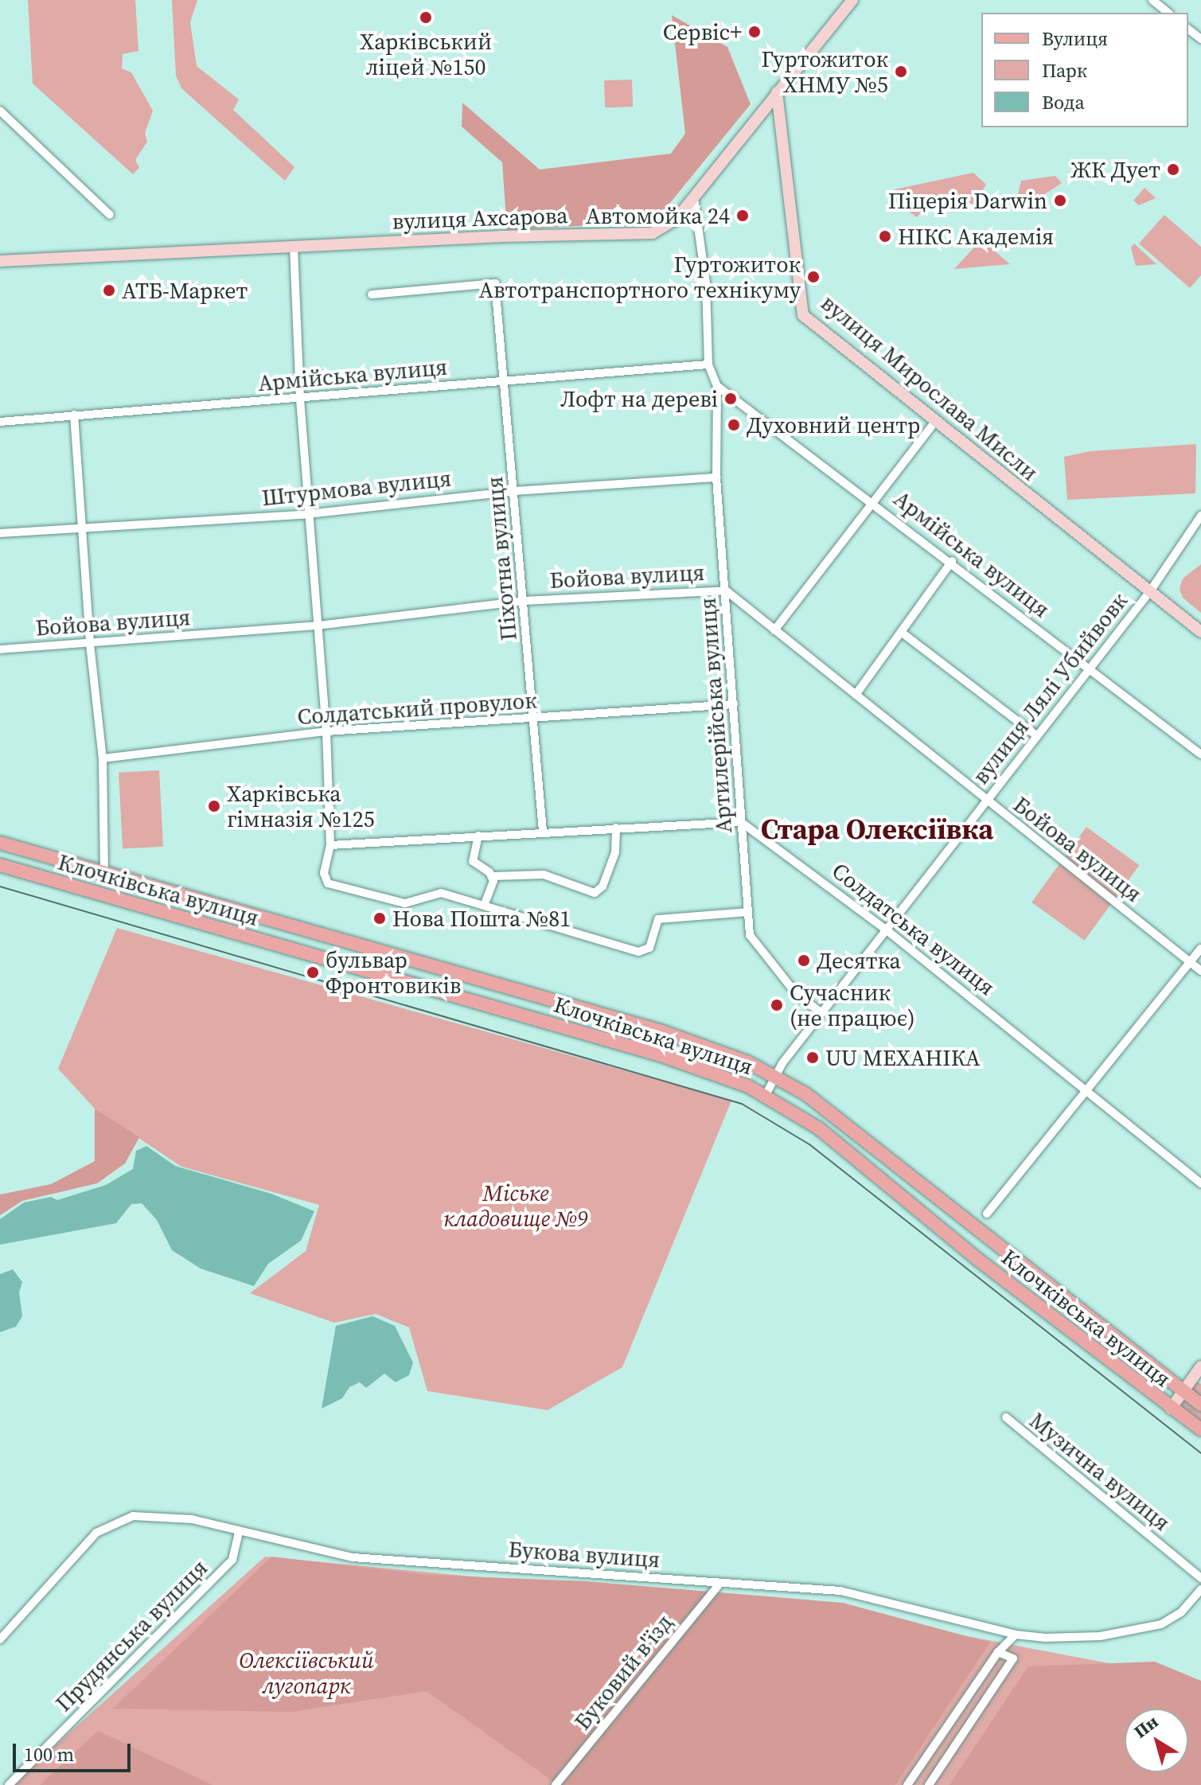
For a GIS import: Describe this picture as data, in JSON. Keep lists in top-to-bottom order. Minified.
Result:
{"streets":{"main road":["Клочківська вулиця"],"street":["вулиця Ахсарова","Армійська вулиця","вулиця Мирослава Мисли","Штурмова вулиця","Піхотна вулиця","Бойова вулиця","вулиця Лялі Убийвовк","Солдатський провулок","Артилерійська вулиця","Солдатська вулиця","Музична вулиця","Букова вулиця","Прудянська вулиця","Буковий в'їзд"]},"crossings":[["вулиця Ахсарова","вулиця Мирослава Мисли"],["вулиця Ахсарова","Артилерійська вулиця"],["Армійська вулиця","Піхотна вулиця"],["Армійська вулиця","вулиця Лялі Убийвовк"],["Армійська вулиця","Артилерійська вулиця"],["вулиця Мирослава Мисли","вулиця Лялі Убийвовк"],["Штурмова вулиця","Піхотна вулиця"],["Штурмова вулиця","Артилерійська вулиця"],["Піхотна вулиця","Бойова вулиця"],["Піхотна вулиця","Солдатський провулок"],["Бойова вулиця","вулиця Лялі Убийвовк"],["Бойова вулиця","Артилерійська вулиця"],["вулиця Лялі Убийвовк","Артилерійська вулиця"],["вулиця Лялі Убийвовк","Клочківська вулиця"],["вулиця Лялі Убийвовк","Солдатська вулиця"],["Солдатський провулок","Артилерійська вулиця"],["Артилерійська вулиця","Солдатська вулиця"],["Букова вулиця","Прудянська вулиця"],["Букова вулиця","Буковий в'їзд"]],"districts":["Стара Олексіївка"],"parks":["Міське кладовище №9","Олексіївський лугопарк"],"places":["Харківський ліцей №150","Сервіс+","Гуртожиток ХНМУ №5","ЖК Дует","Піцерія Darwin","Автомойка 24","НІКС Академія","Гуртожиток Автотранспортного технікуму","АТБ-Маркет","Лофт на дереві","Духовний центр","Харківська гімназія №125","Нова Пошта №81","Десятка","бульвар Фронтовиків","Сучасник (не працює)","UU МЕХАНІКА"],"legend":["Вулиця","Парк","Вода"],"scale_bar":"100 m","north":"top left"}
